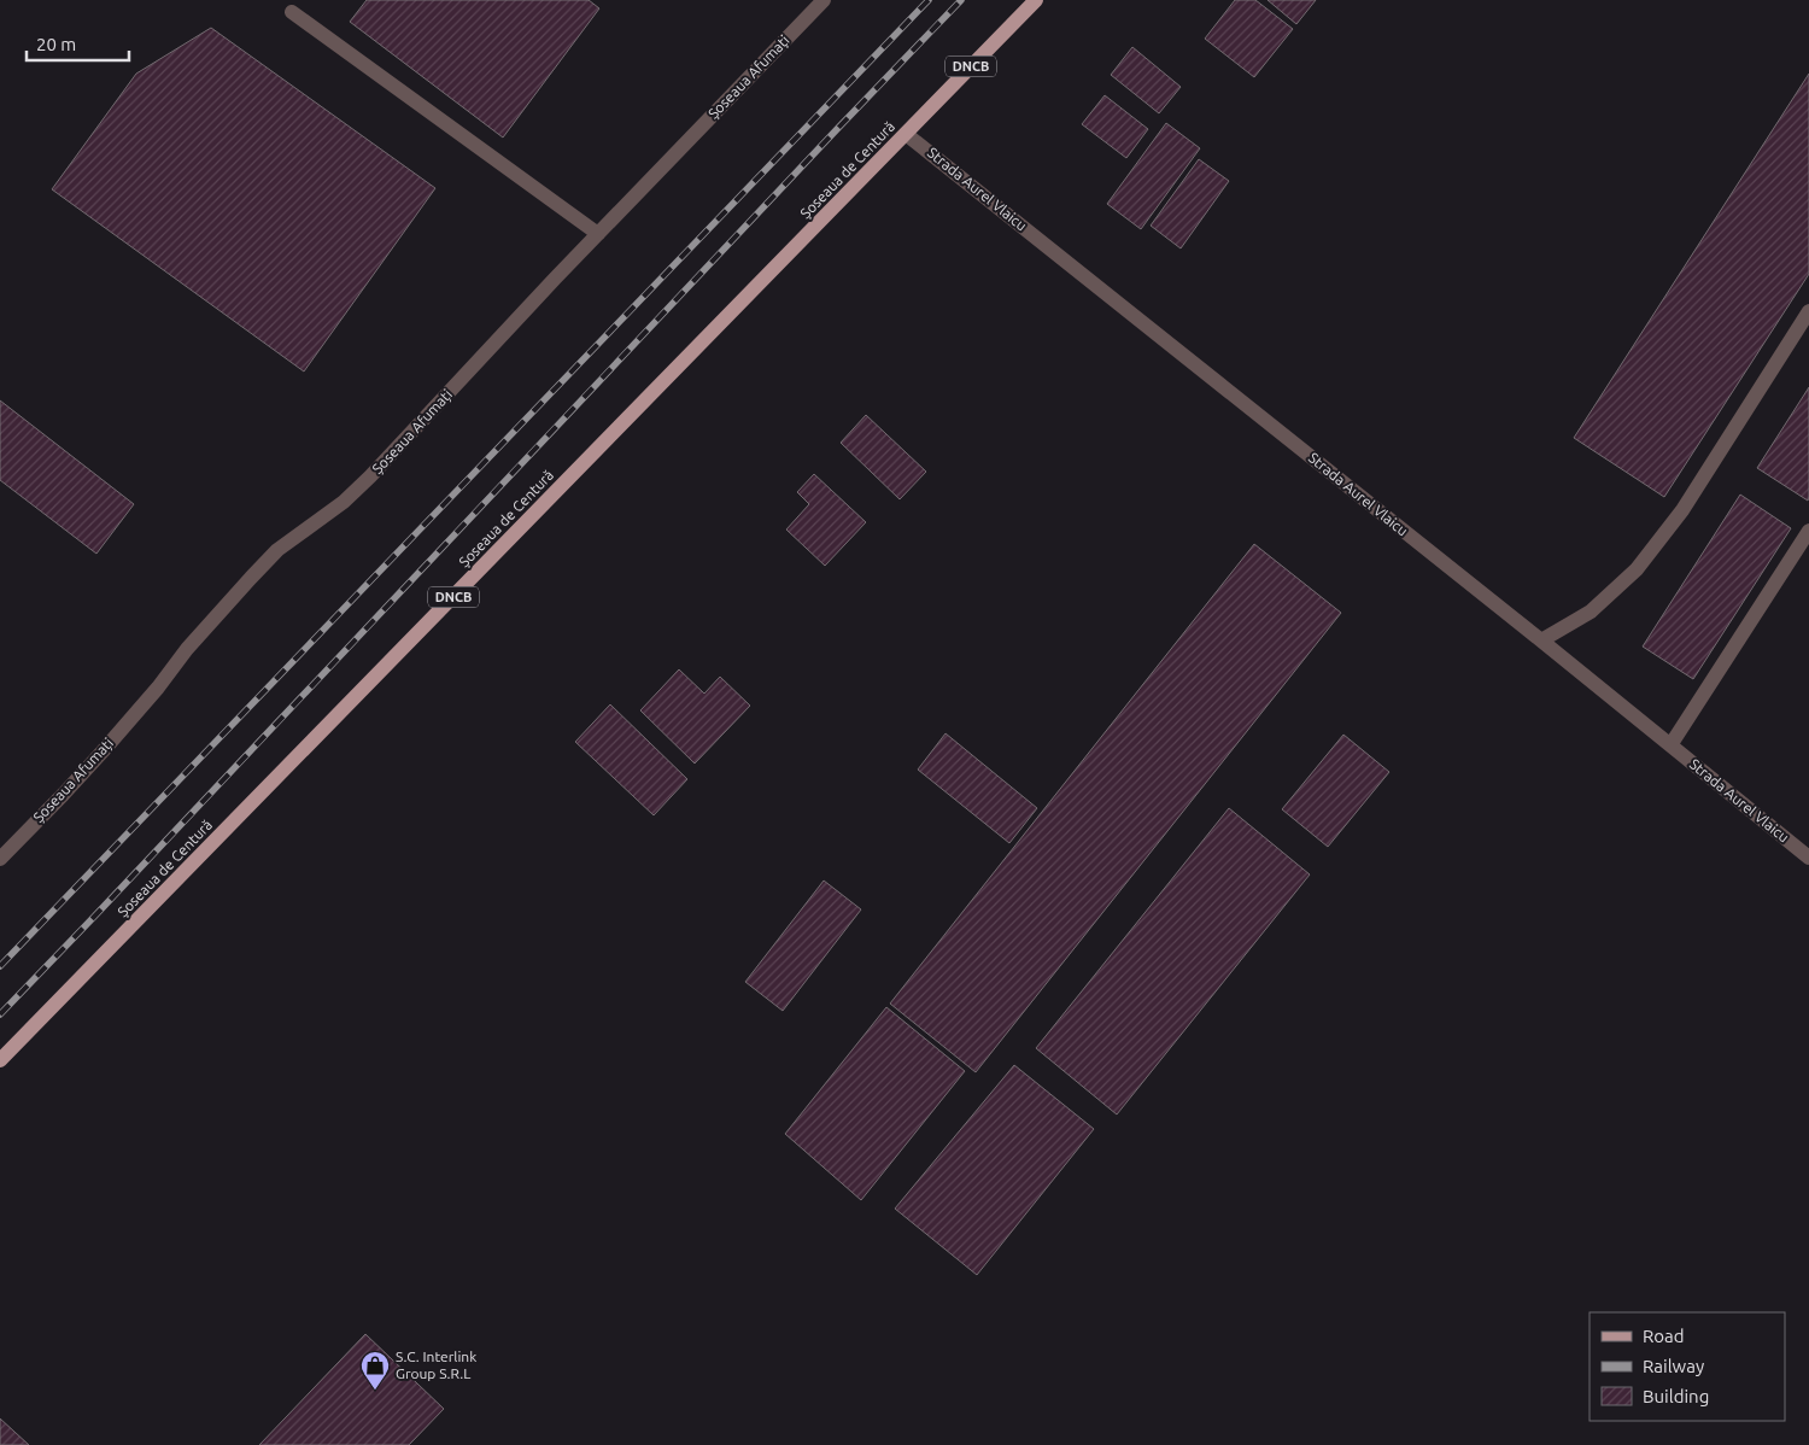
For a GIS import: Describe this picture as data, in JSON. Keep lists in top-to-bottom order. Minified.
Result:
{"streets":{"main road":["DNCB","Șoseaua de Centură"],"street":["Șoseaua Afumați","Strada Aurel Vlaicu"]},"crossings":[["Șoseaua de Centură","Strada Aurel Vlaicu"]],"places":{"shop":["S.C. Interlink Group S.R.L"]},"legend":["Road","Railway","Building"],"scale_bar":"20 m"}
